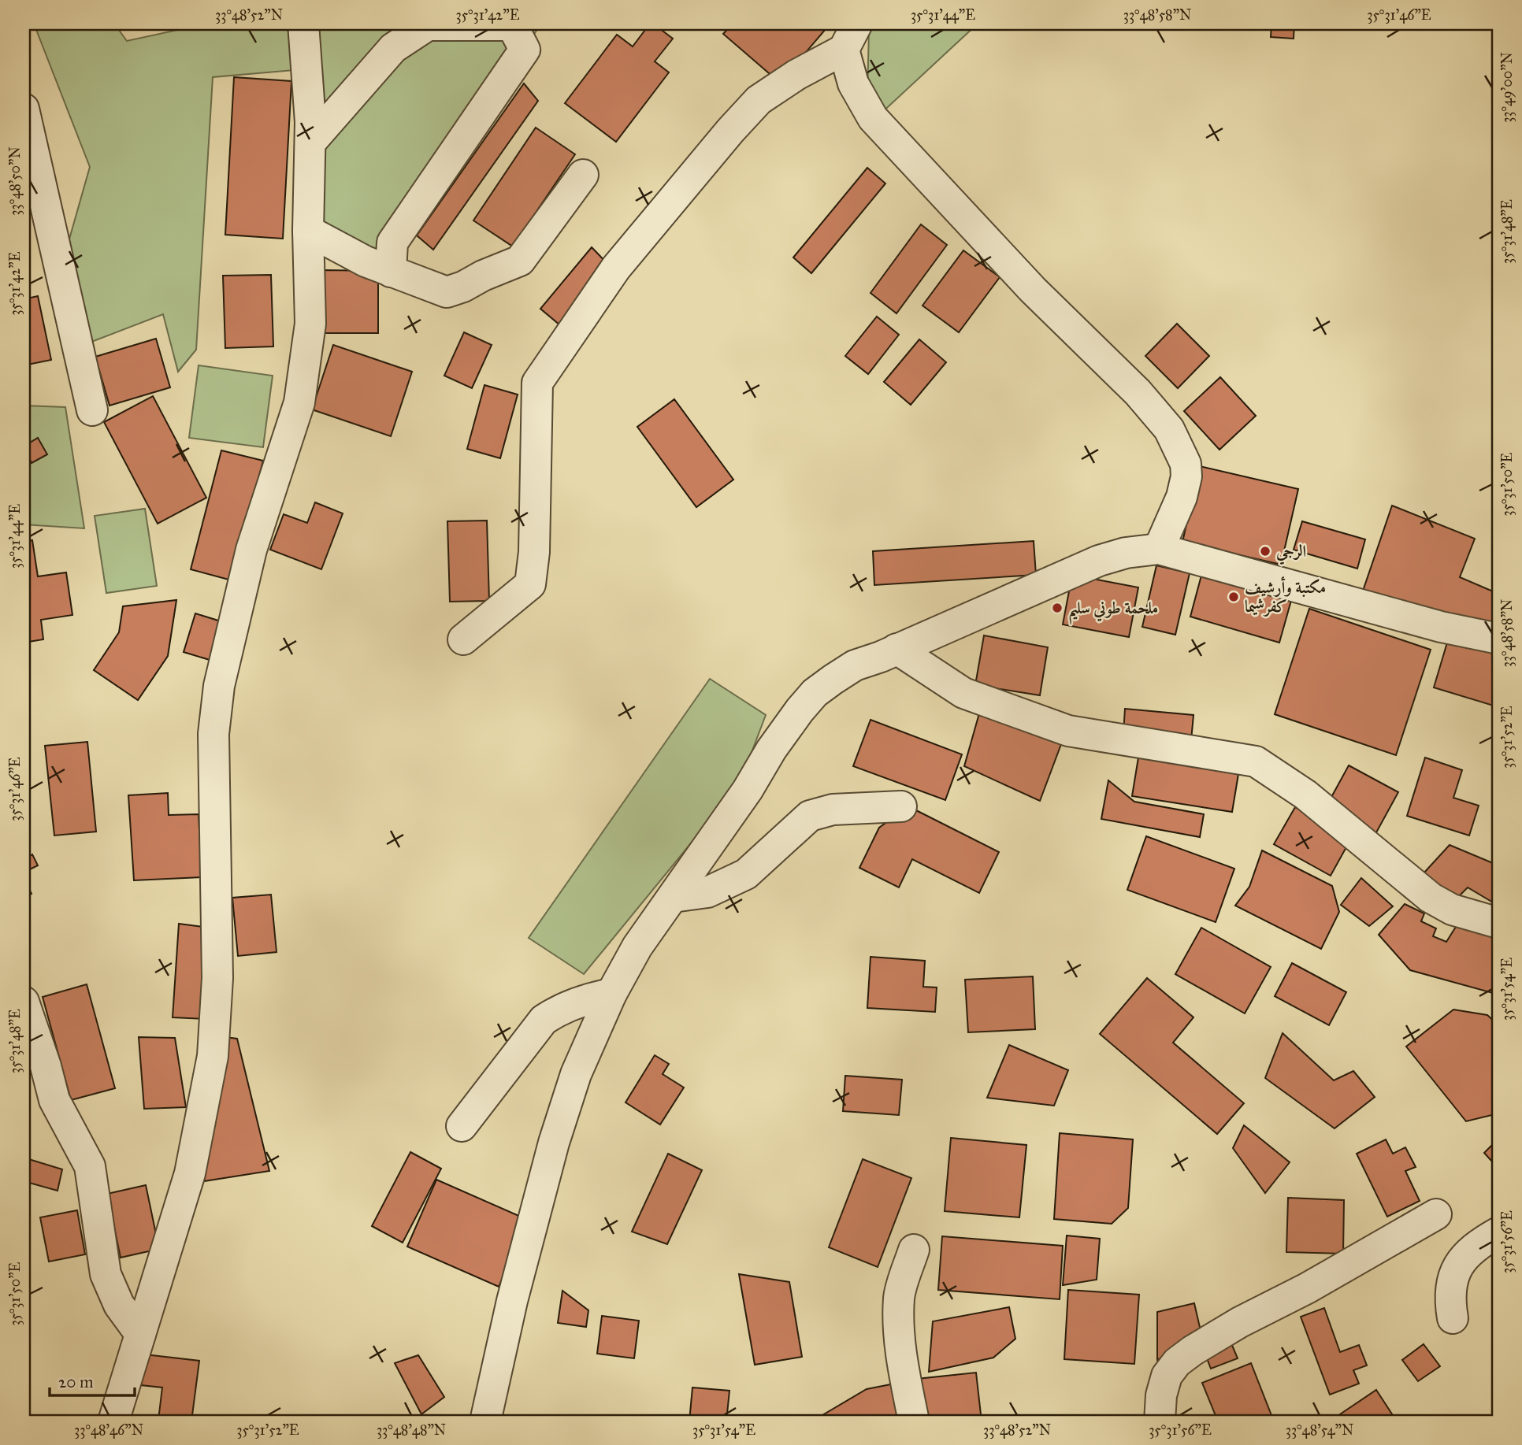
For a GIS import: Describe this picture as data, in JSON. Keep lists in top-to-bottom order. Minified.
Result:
{"places":["الرجي","مكتبة وأرشيف كفرشيما","ملحمة طوني سليم"],"scale_bar":"20 m","coordinates":["33°48'52\"N","35°31'42\"E","35°31'44\"E","33°48'58\"N","35°31'46\"E","33°49'00\"N","33°48'50\"N","35°31'48\"E","35°31'50\"E","35°31'52\"E","35°31'54\"E","35°31'56\"E","33°48'46\"N","33°48'48\"N","33°48'54\"N"]}
